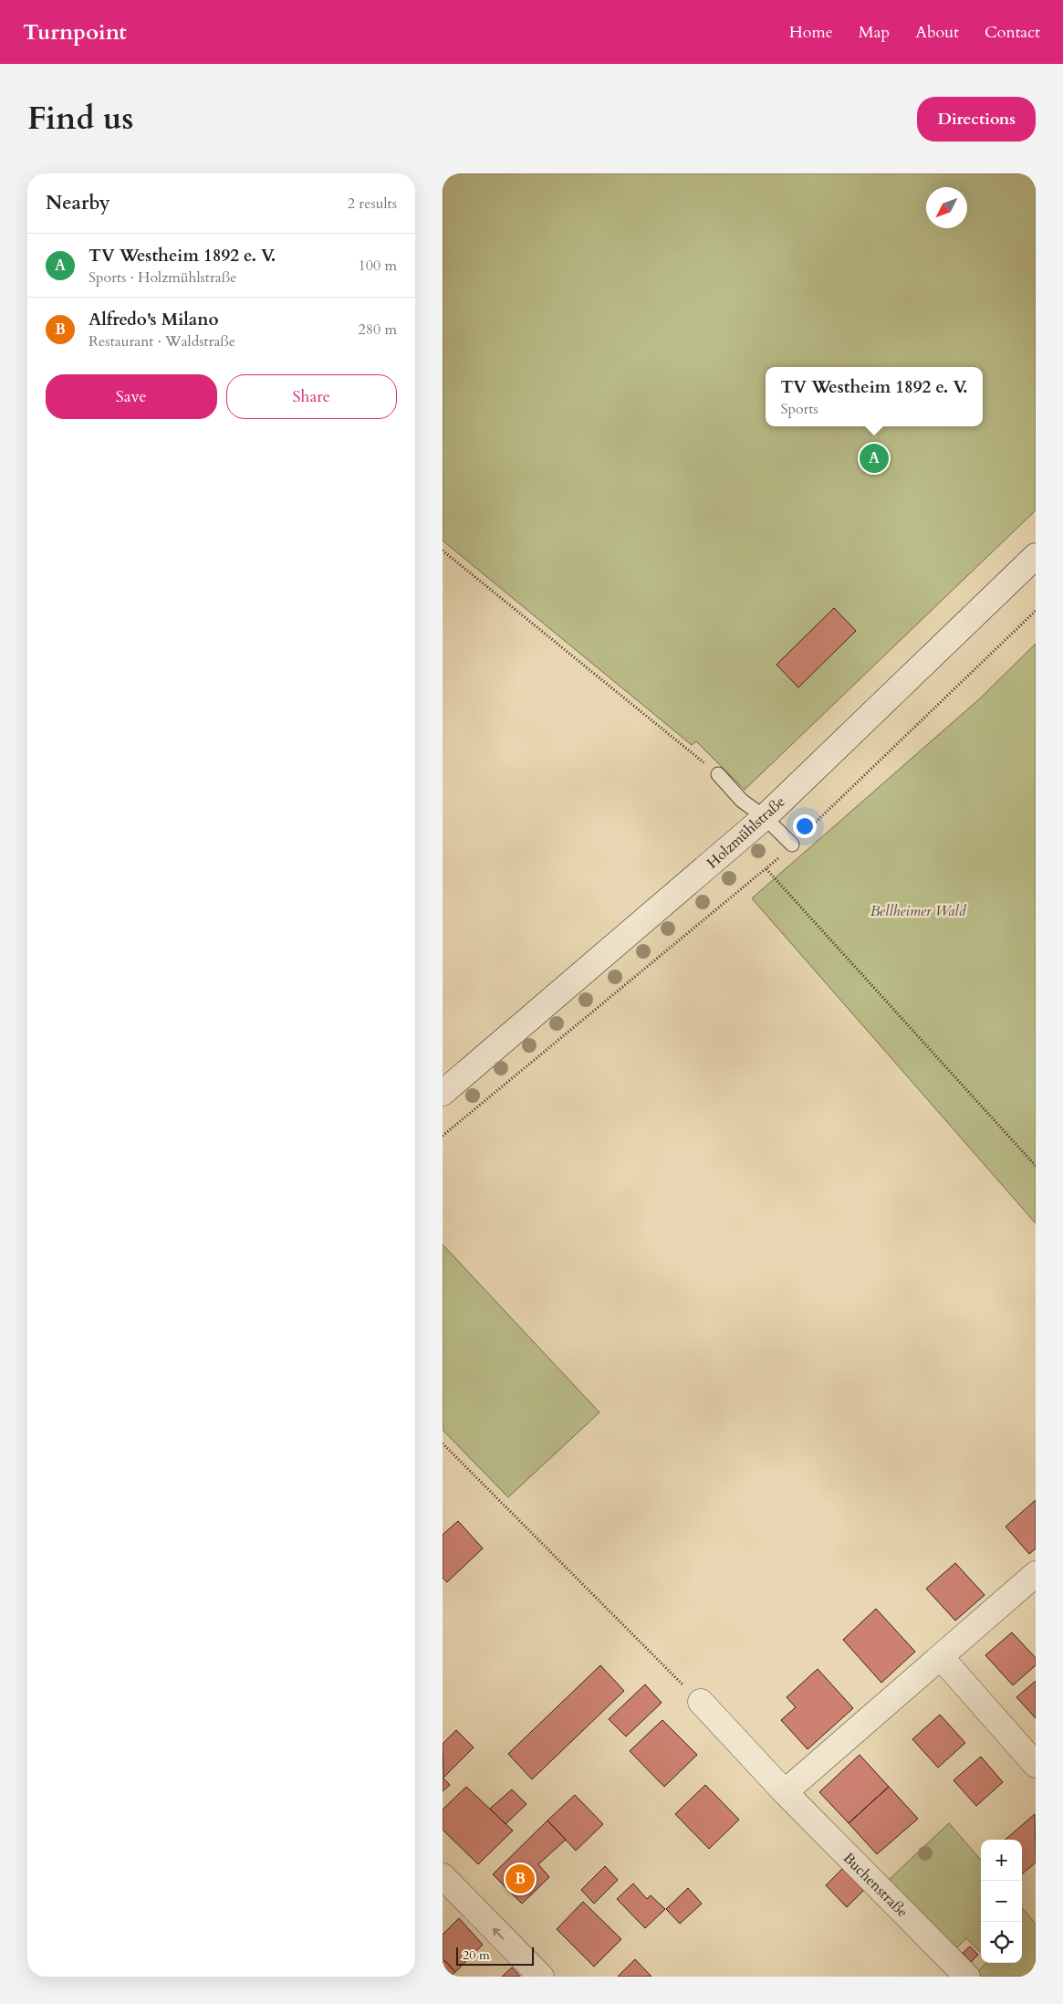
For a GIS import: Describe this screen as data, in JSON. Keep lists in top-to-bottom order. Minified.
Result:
{"streets":{"street":["Holzmühlstraße","Buchenstraße"]},"parks":["Bellheimer Wald"],"scale_bar":"20 m","north":"bottom left","page":{"header":"Turnpoint","nav":["Home","Map","About","Contact"],"title":"Find us","buttons":["Directions",["Save","Share"]],"heading":["Nearby","2 results"],"list":[{"mark":"A","name":"TV Westheim 1892 e. V.","note":"Sports · Holzmühlstraße","value":"100 m"},{"mark":"B","name":"Alfredo's Milano","note":"Restaurant · Waldstraße","value":"280 m"}],"popup":["TV Westheim 1892 e. V.","Sports"],"pins":["A","B"],"map_buttons":["+","−"],"scale":"20 m"}}
